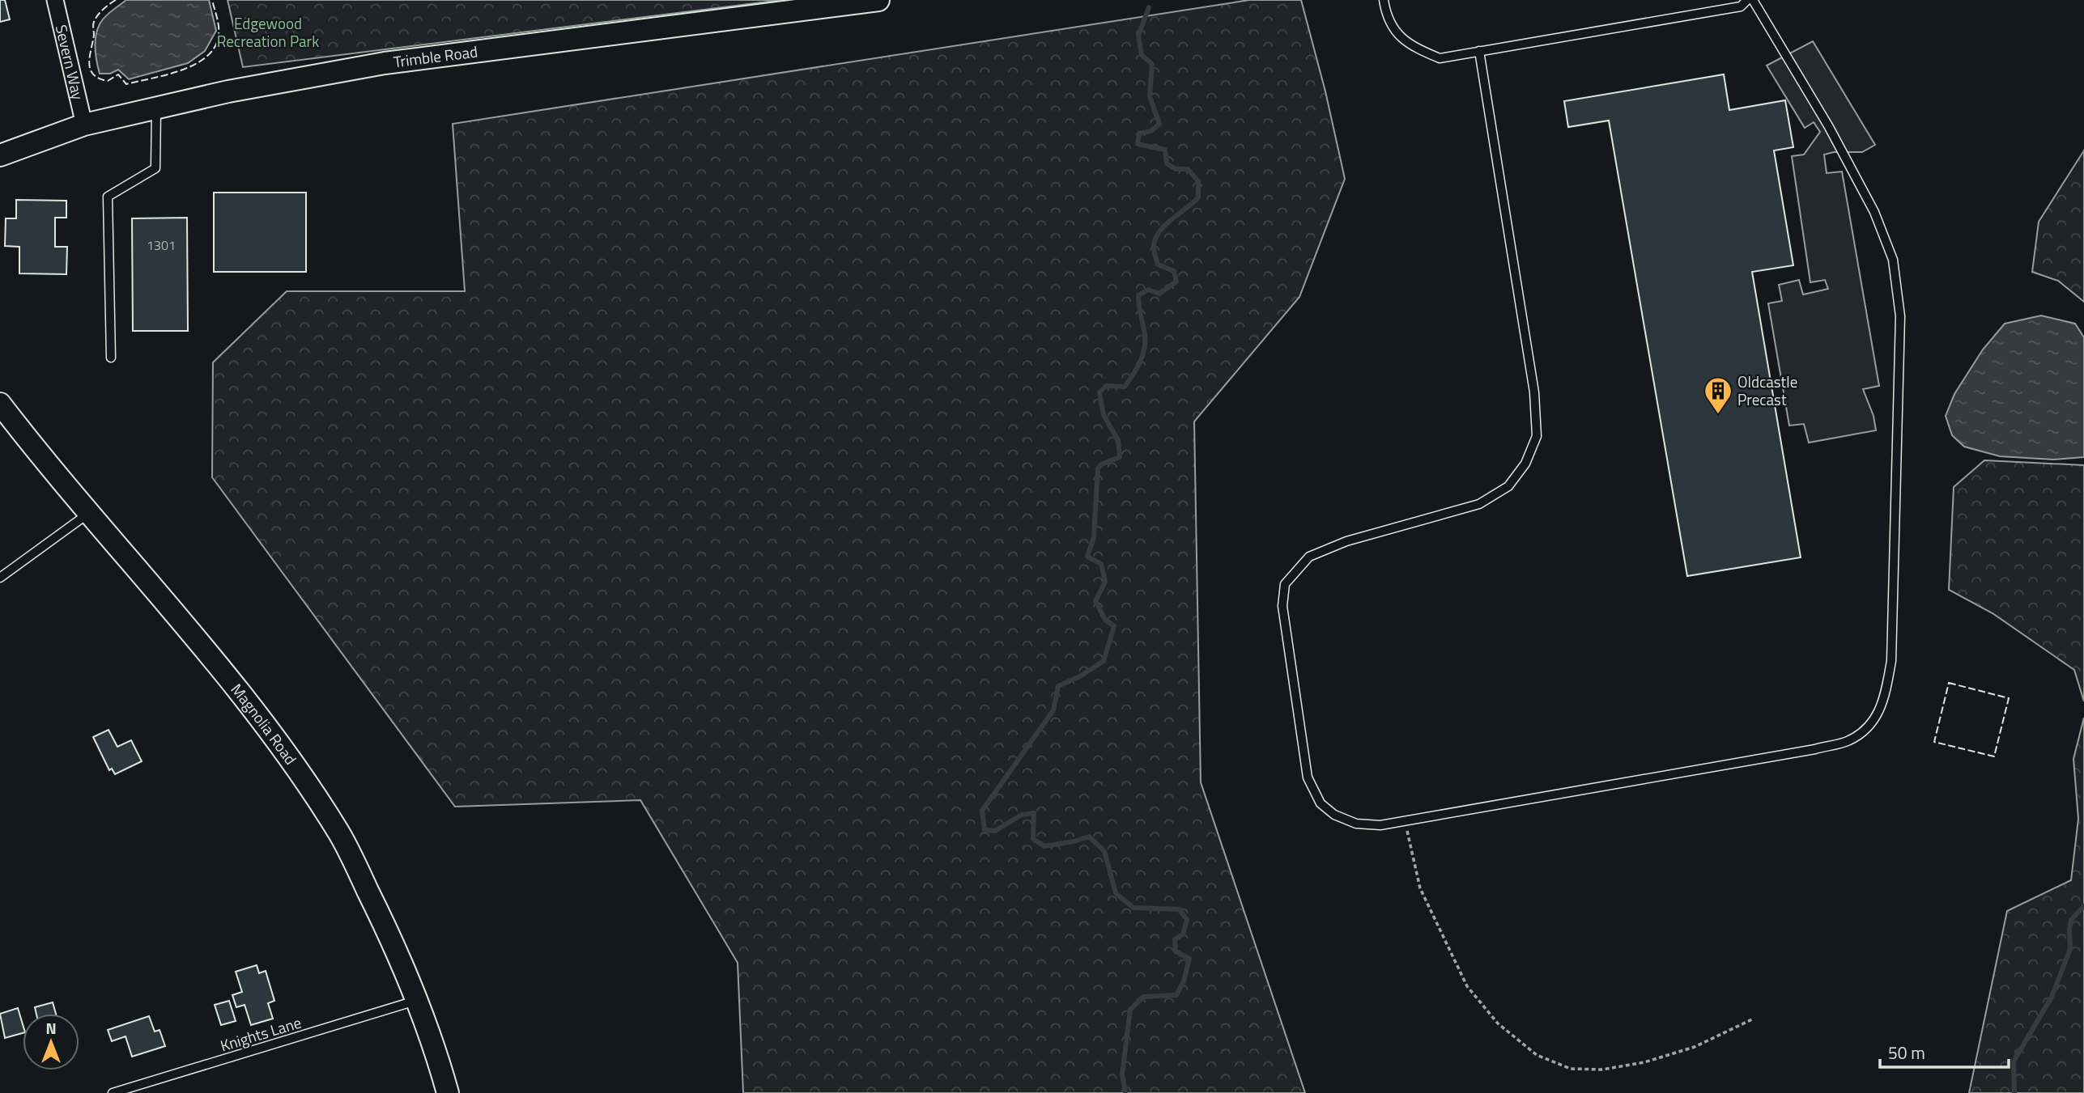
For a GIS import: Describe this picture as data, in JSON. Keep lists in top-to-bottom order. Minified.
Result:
{"streets":{"street":["Trimble Road","Severn Way","Magnolia Road"],"lane":["Knights Lane"]},"crossings":[["Trimble Road","Severn Way"],["Magnolia Road","Knights Lane"]],"parks":["Edgewood Recreation Park"],"places":{"building":["Oldcastle Precast"]},"house_numbers":["1301"],"scale_bar":"50 m","north":"top"}
